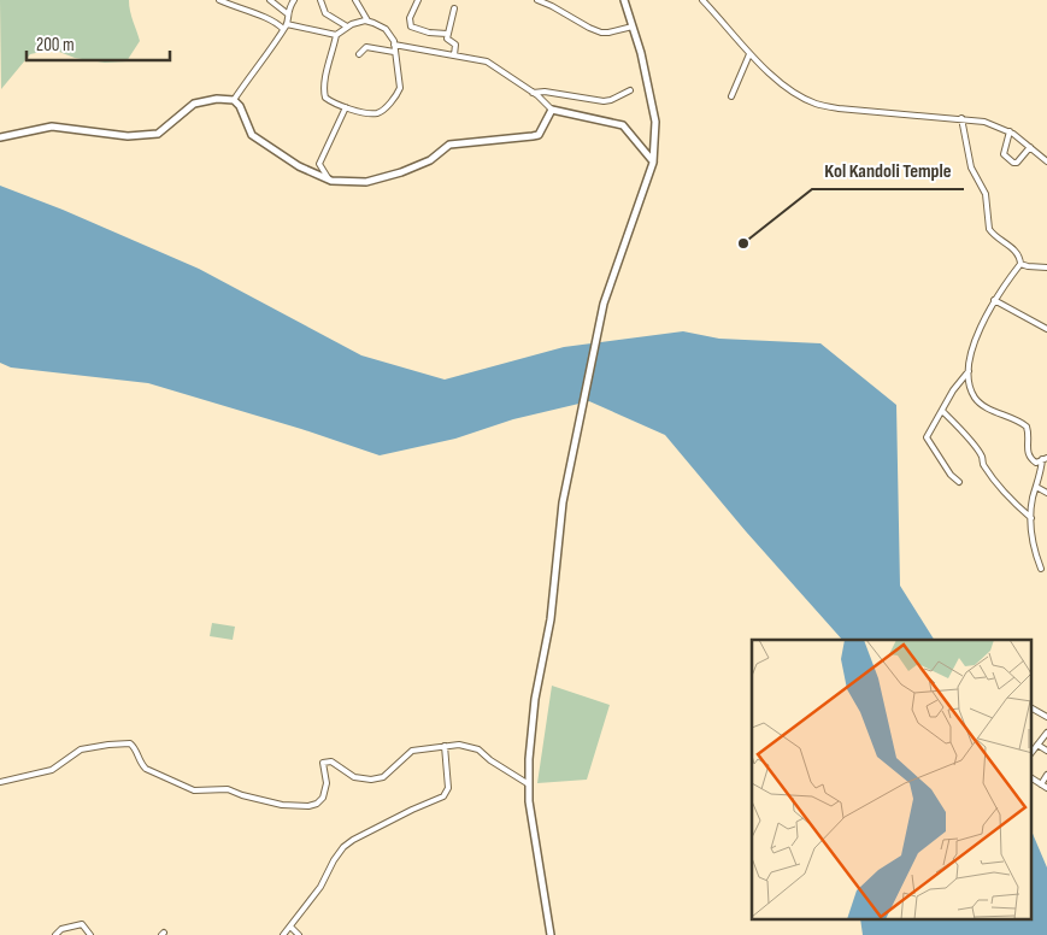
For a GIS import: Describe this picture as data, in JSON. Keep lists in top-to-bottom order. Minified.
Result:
{"places":["Kol Kandoli Temple"],"scale_bar":"200 m"}
